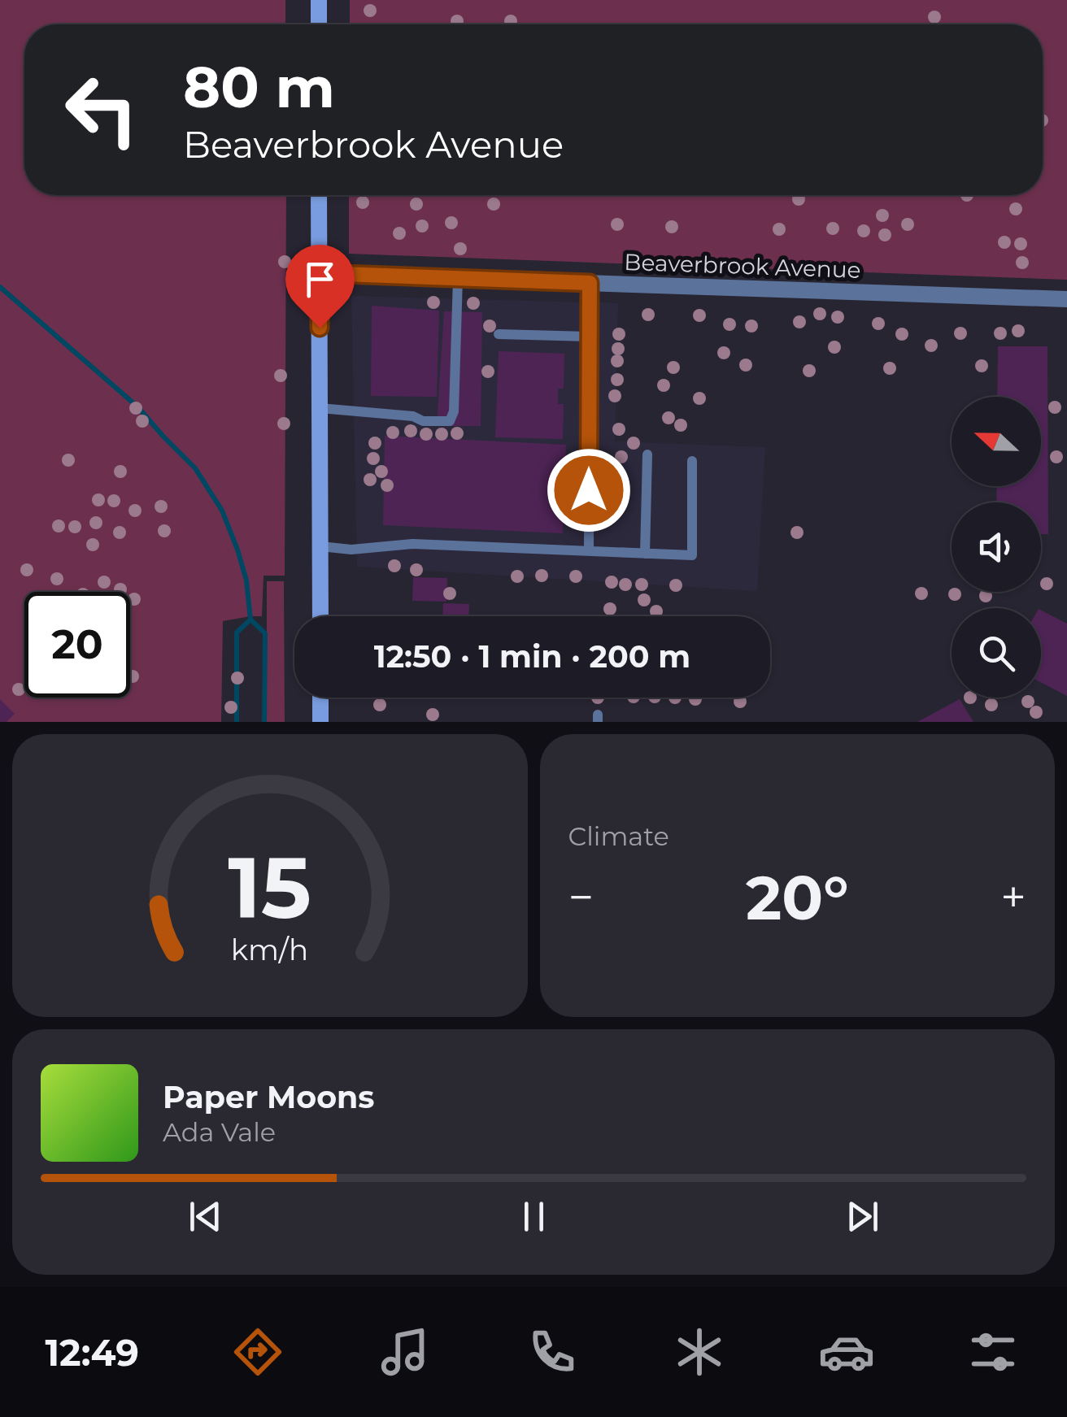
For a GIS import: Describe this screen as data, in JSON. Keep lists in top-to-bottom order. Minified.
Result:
{"streets":{"street":["Beaverbrook Avenue"]},"north":"left","page":{"turn":["80 m","Beaverbrook Avenue"],"limit":"20","trip":"12:50 · 1 min · 200 m","tile":"Climate","heat":["−","20°","+"],"song":["Paper Moons","Ada Vale"],"tabs":"12:49","gauge":["15","km/h"]}}
